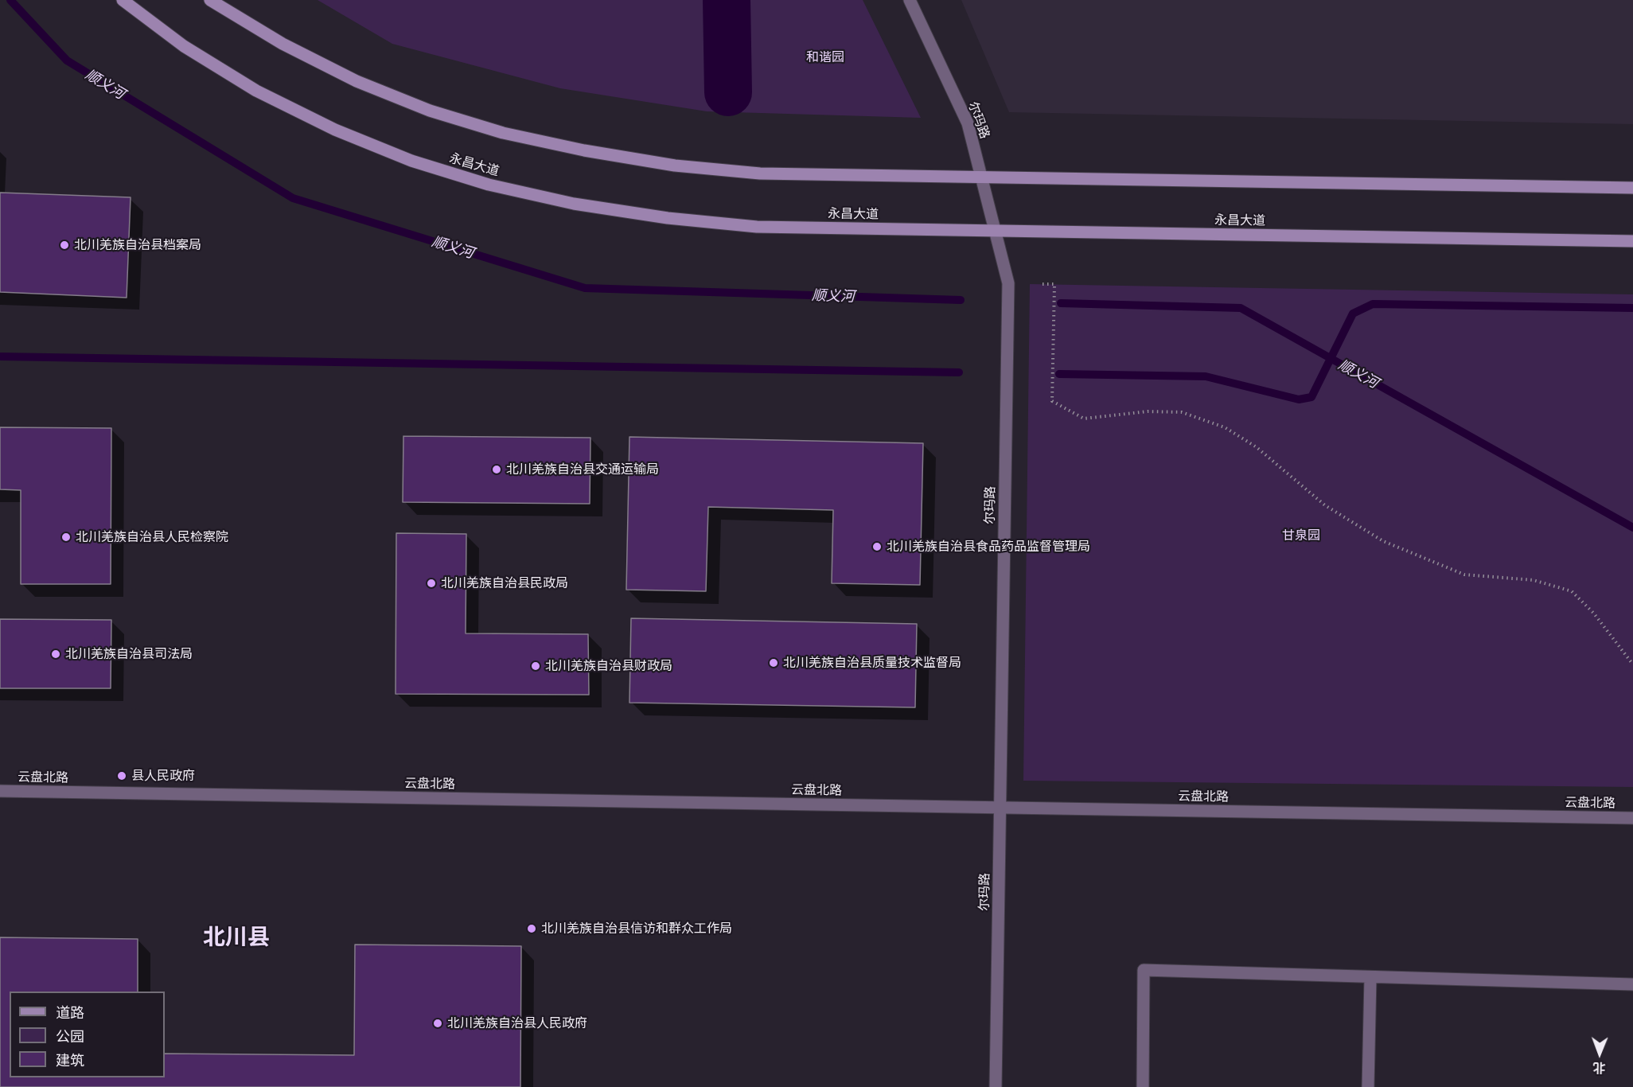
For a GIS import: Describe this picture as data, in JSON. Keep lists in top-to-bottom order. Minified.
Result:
{"streets":{"main road":["永昌大道"],"street":["尔玛路","云盘北路"]},"crossings":[["尔玛路","永昌大道"],["尔玛路","云盘北路"]],"districts":["北川县"],"water":["顺义河"],"parks":["和谐园","甘泉园"],"places":["北川羌族自治县档案局","北川羌族自治县交通运输局","北川羌族自治县人民检察院","北川羌族自治县食品药品监督管理局","北川羌族自治县民政局","北川羌族自治县司法局","北川羌族自治县质量技术监督局","北川羌族自治县财政局","县人民政府","北川羌族自治县信访和群众工作局","北川羌族自治县人民政府"],"legend":["道路","公园","建筑"],"north":"bottom"}
